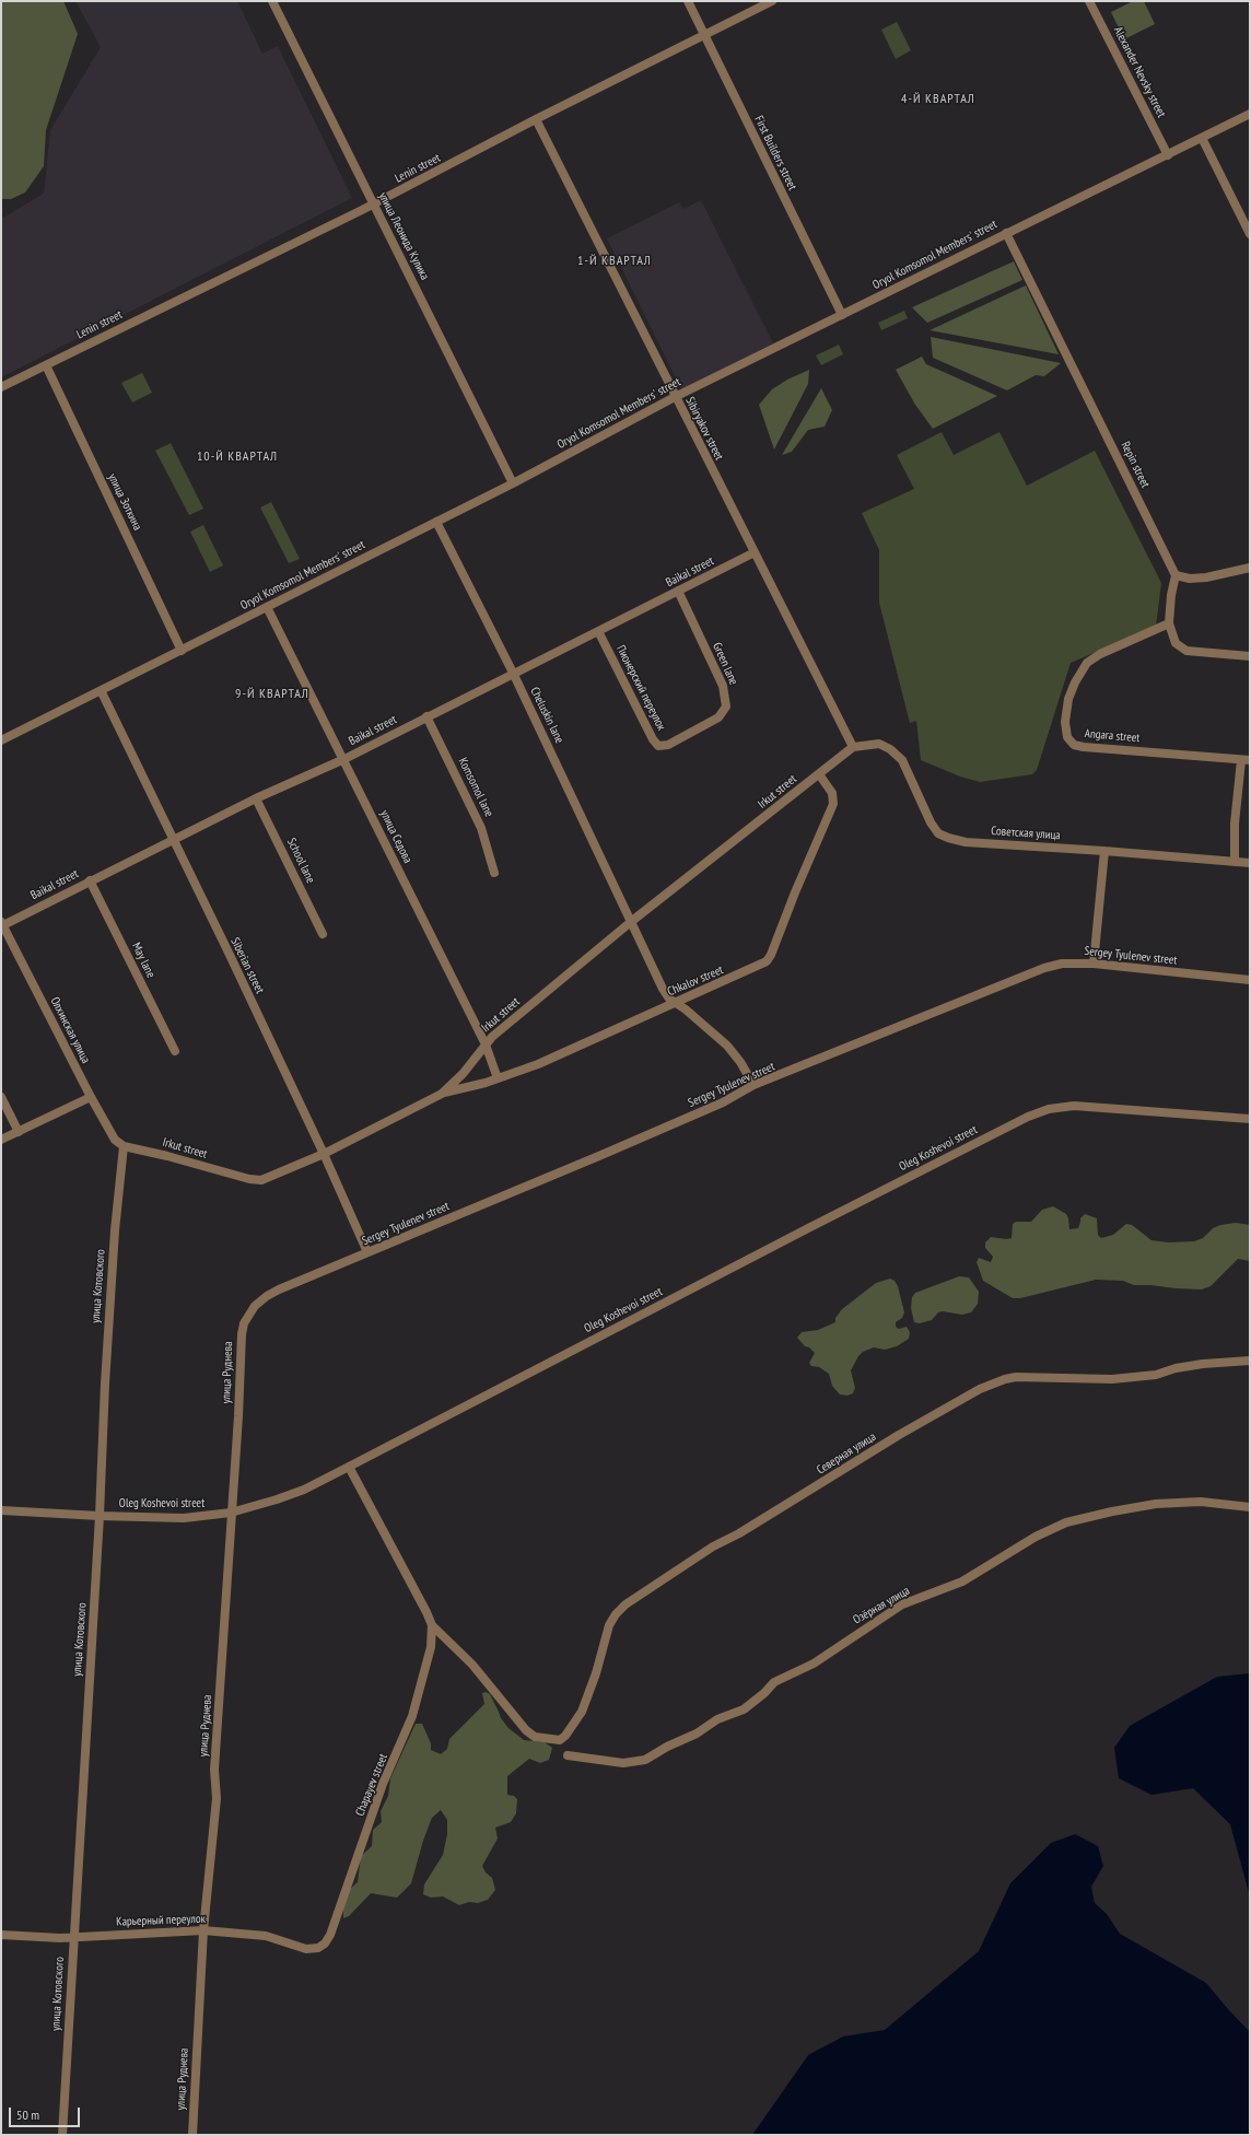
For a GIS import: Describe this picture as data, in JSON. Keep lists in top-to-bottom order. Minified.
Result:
{"streets":{"street":["Alexander Nevsky street","First Builders street","Lenin street","улица Леонида Кулика","Oryol Komsomol Members' street","Sibiryakov street","Repin street","улица Зоткина","Baikal street","Green lane","Пионерский переулок","Cheluskin lane","Angara street","Komsomol lane","Irkut street","Советская улица","улица Седова","School lane","Sergey Tyulenev street","May lane","Siberian street","Chkalov street","Олхинская улица","Oleg Koshevoi street","улица Котовского","улица Руднева","Северная улица","Озёрная улица","Chapayev street","Карьерный переулок"]},"crossings":[["Alexander Nevsky street","Oryol Komsomol Members' street"],["First Builders street","Lenin street"],["First Builders street","Oryol Komsomol Members' street"],["Lenin street","улица Леонида Кулика"],["Lenin street","Sibiryakov street"],["Lenin street","улица Зоткина"],["улица Леонида Кулика","Oryol Komsomol Members' street"],["Oryol Komsomol Members' street","Sibiryakov street"],["Oryol Komsomol Members' street","Repin street"],["Oryol Komsomol Members' street","улица Зоткина"],["Oryol Komsomol Members' street","Cheluskin lane"],["Oryol Komsomol Members' street","улица Седова"],["Oryol Komsomol Members' street","Siberian street"],["Sibiryakov street","Baikal street"],["Sibiryakov street","Irkut street"],["Sibiryakov street","Советская улица"],["Baikal street","Green lane"],["Baikal street","Пионерский переулок"],["Baikal street","Cheluskin lane"],["Baikal street","Komsomol lane"],["Baikal street","улица Седова"],["Baikal street","School lane"],["Baikal street","May lane"],["Baikal street","Siberian street"],["Baikal street","Олхинская улица"],["Green lane","Пионерский переулок"],["Cheluskin lane","Irkut street"],["Cheluskin lane","Sergey Tyulenev street"],["Cheluskin lane","Chkalov street"],["Irkut street","Советская улица"],["Irkut street","улица Седова"],["Irkut street","Siberian street"],["Irkut street","Chkalov street"],["Irkut street","Олхинская улица"],["Irkut street","улица Котовского"],["улица Седова","Chkalov street"],["Sergey Tyulenev street","Siberian street"],["Sergey Tyulenev street","улица Руднева"],["Олхинская улица","улица Котовского"],["Oleg Koshevoi street","улица Котовского"],["Oleg Koshevoi street","улица Руднева"],["улица Котовского","Карьерный переулок"],["улица Руднева","Карьерный переулок"],["Северная улица","Chapayev street"],["Chapayev street","Карьерный переулок"]],"districts":["4-Й КВАРТАЛ","1-Й КВАРТАЛ","10-Й КВАРТАЛ","9-Й КВАРТАЛ"],"scale_bar":"50 m"}
